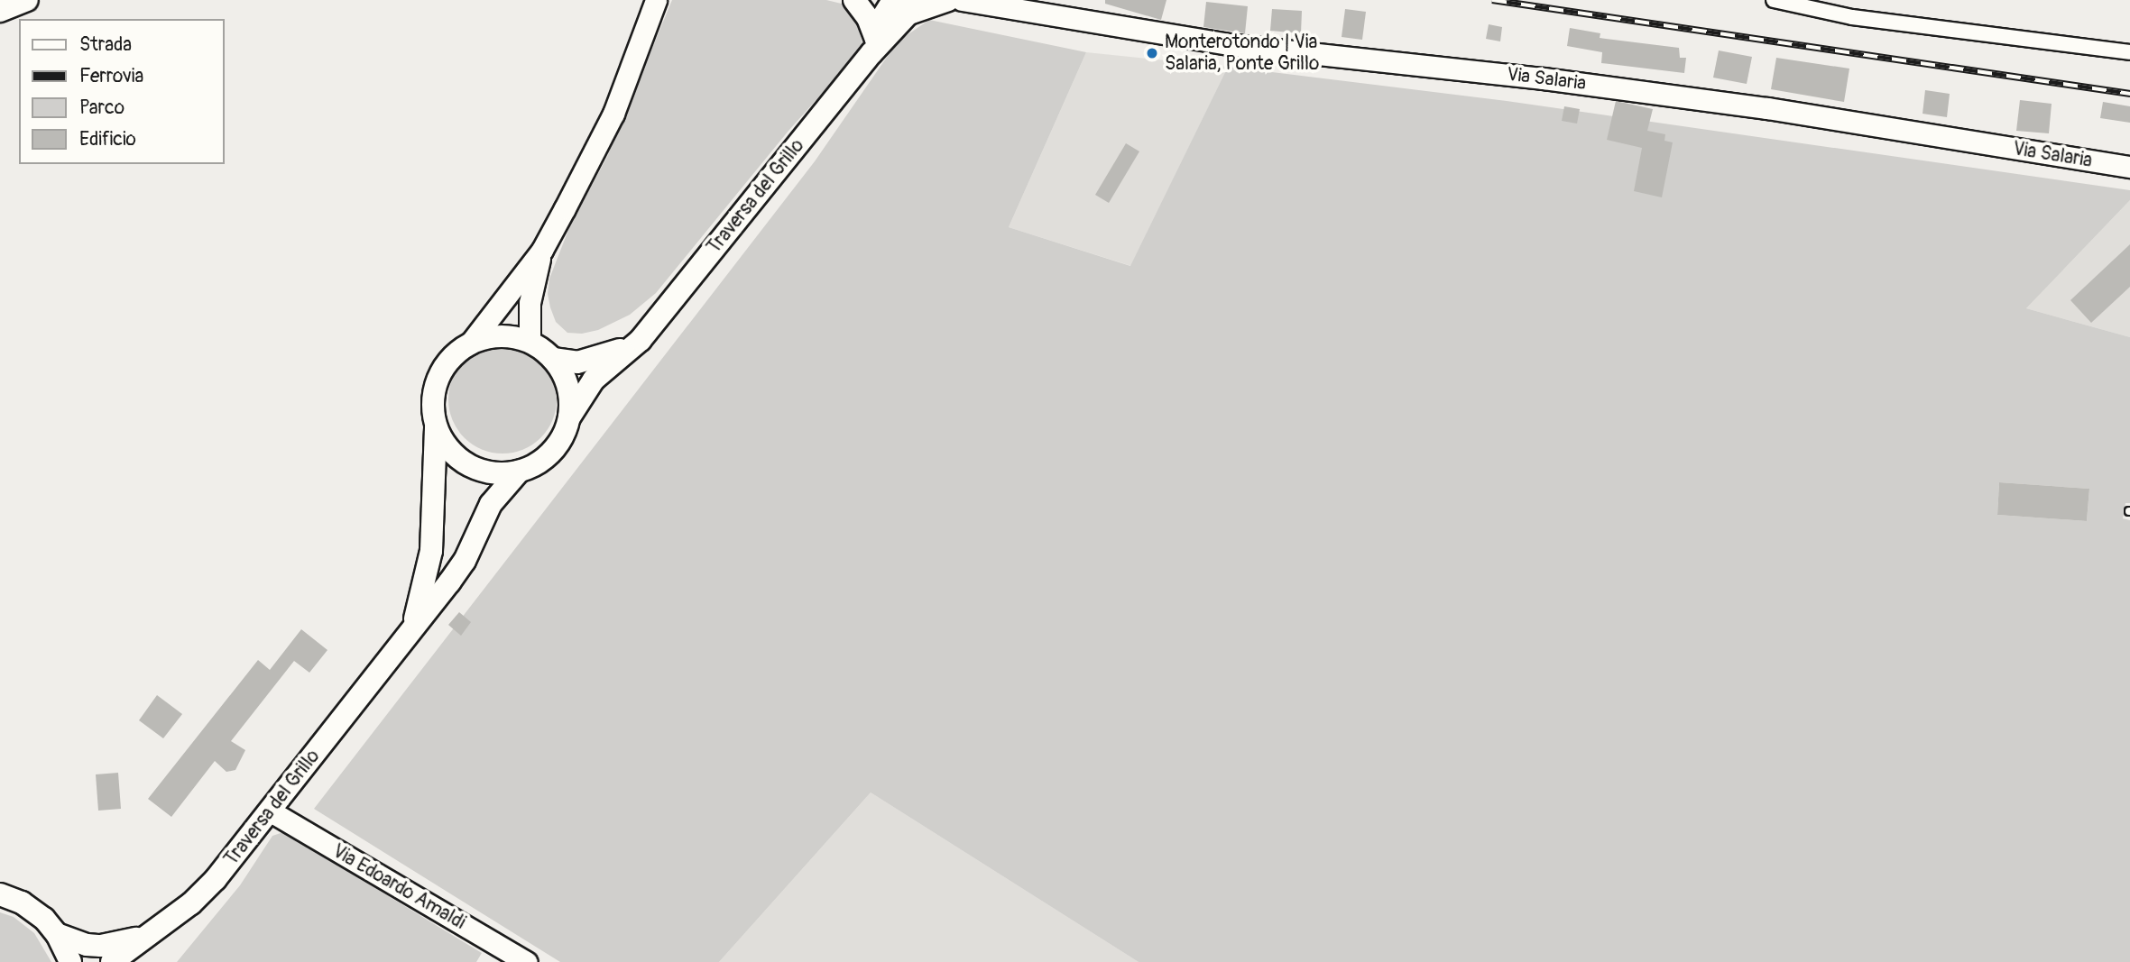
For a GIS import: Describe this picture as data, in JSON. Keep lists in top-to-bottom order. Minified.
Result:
{"streets":{"main road":["Via Salaria","Traversa del Grillo","Via Edoardo Amaldi"]},"crossings":[["Traversa del Grillo","Via Edoardo Amaldi"]],"places":["Monterotondo | Via Salaria, Ponte Grillo"],"legend":["Strada","Ferrovia","Parco","Edificio"]}
